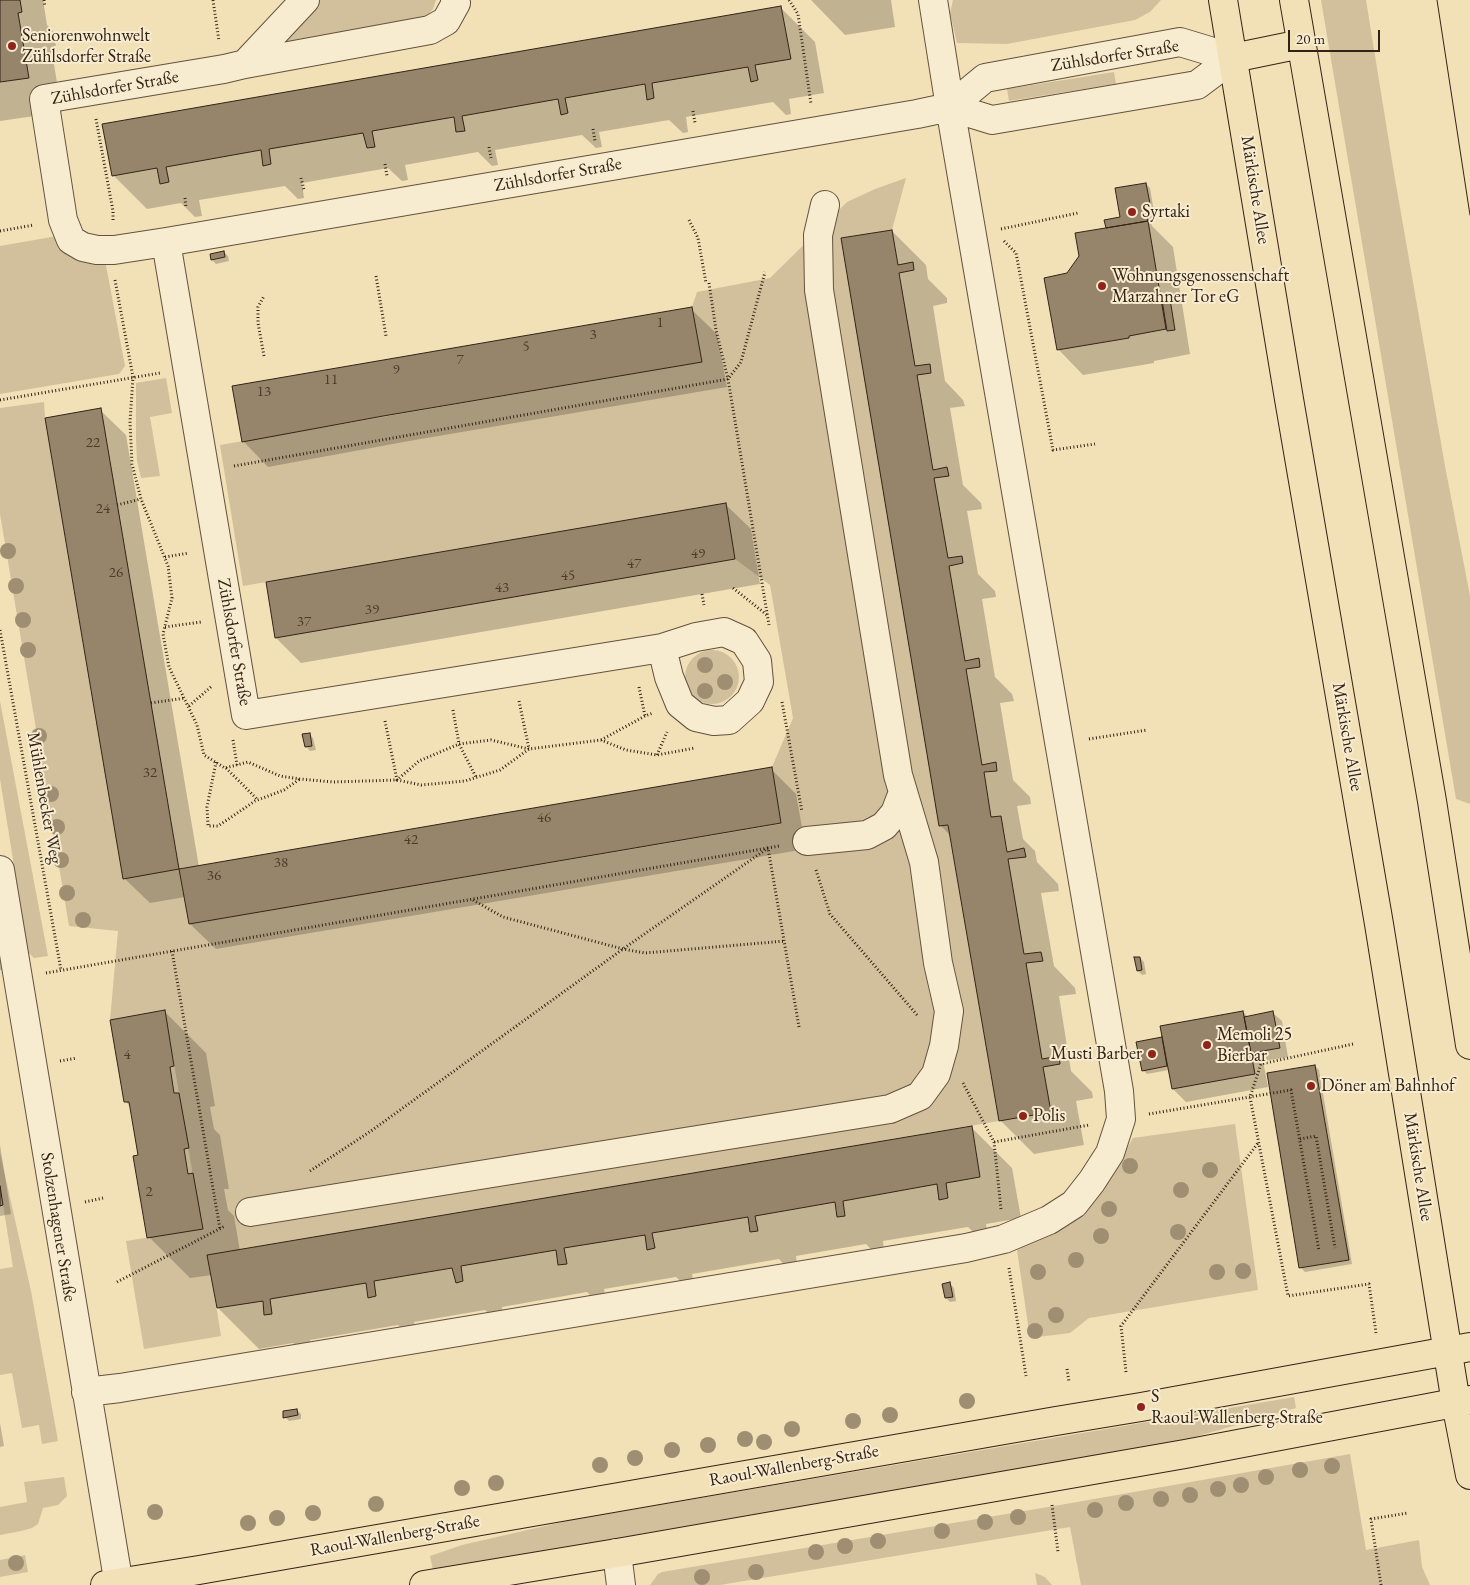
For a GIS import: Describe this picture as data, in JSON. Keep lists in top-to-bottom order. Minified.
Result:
{"streets":{"main road":["Märkische Allee","Raoul-Wallenberg-Straße"],"street":["Zühlsdorfer Straße","Stolzenhagener Straße"],"path":["Mühlenbecker Weg"]},"crossings":[["Zühlsdorfer Straße","Märkische Allee"],["Märkische Allee","Raoul-Wallenberg-Straße"],["Stolzenhagener Straße","Raoul-Wallenberg-Straße"]],"places":["Seniorenwohnwelt Zühlsdorfer Straße","Syrtaki","Wohnungsgenossenschaft Marzahner Tor eG","Memoli 25 Bierbar","Musti Barber","Döner am Bahnhof","Polis","S Raoul-Wallenberg-Straße"],"house_numbers":["1","3","5","7","9","11","13","22","24","49","47","26","45","43","39","37","32","46","42","38","36","4","2"],"scale_bar":"20 m"}
